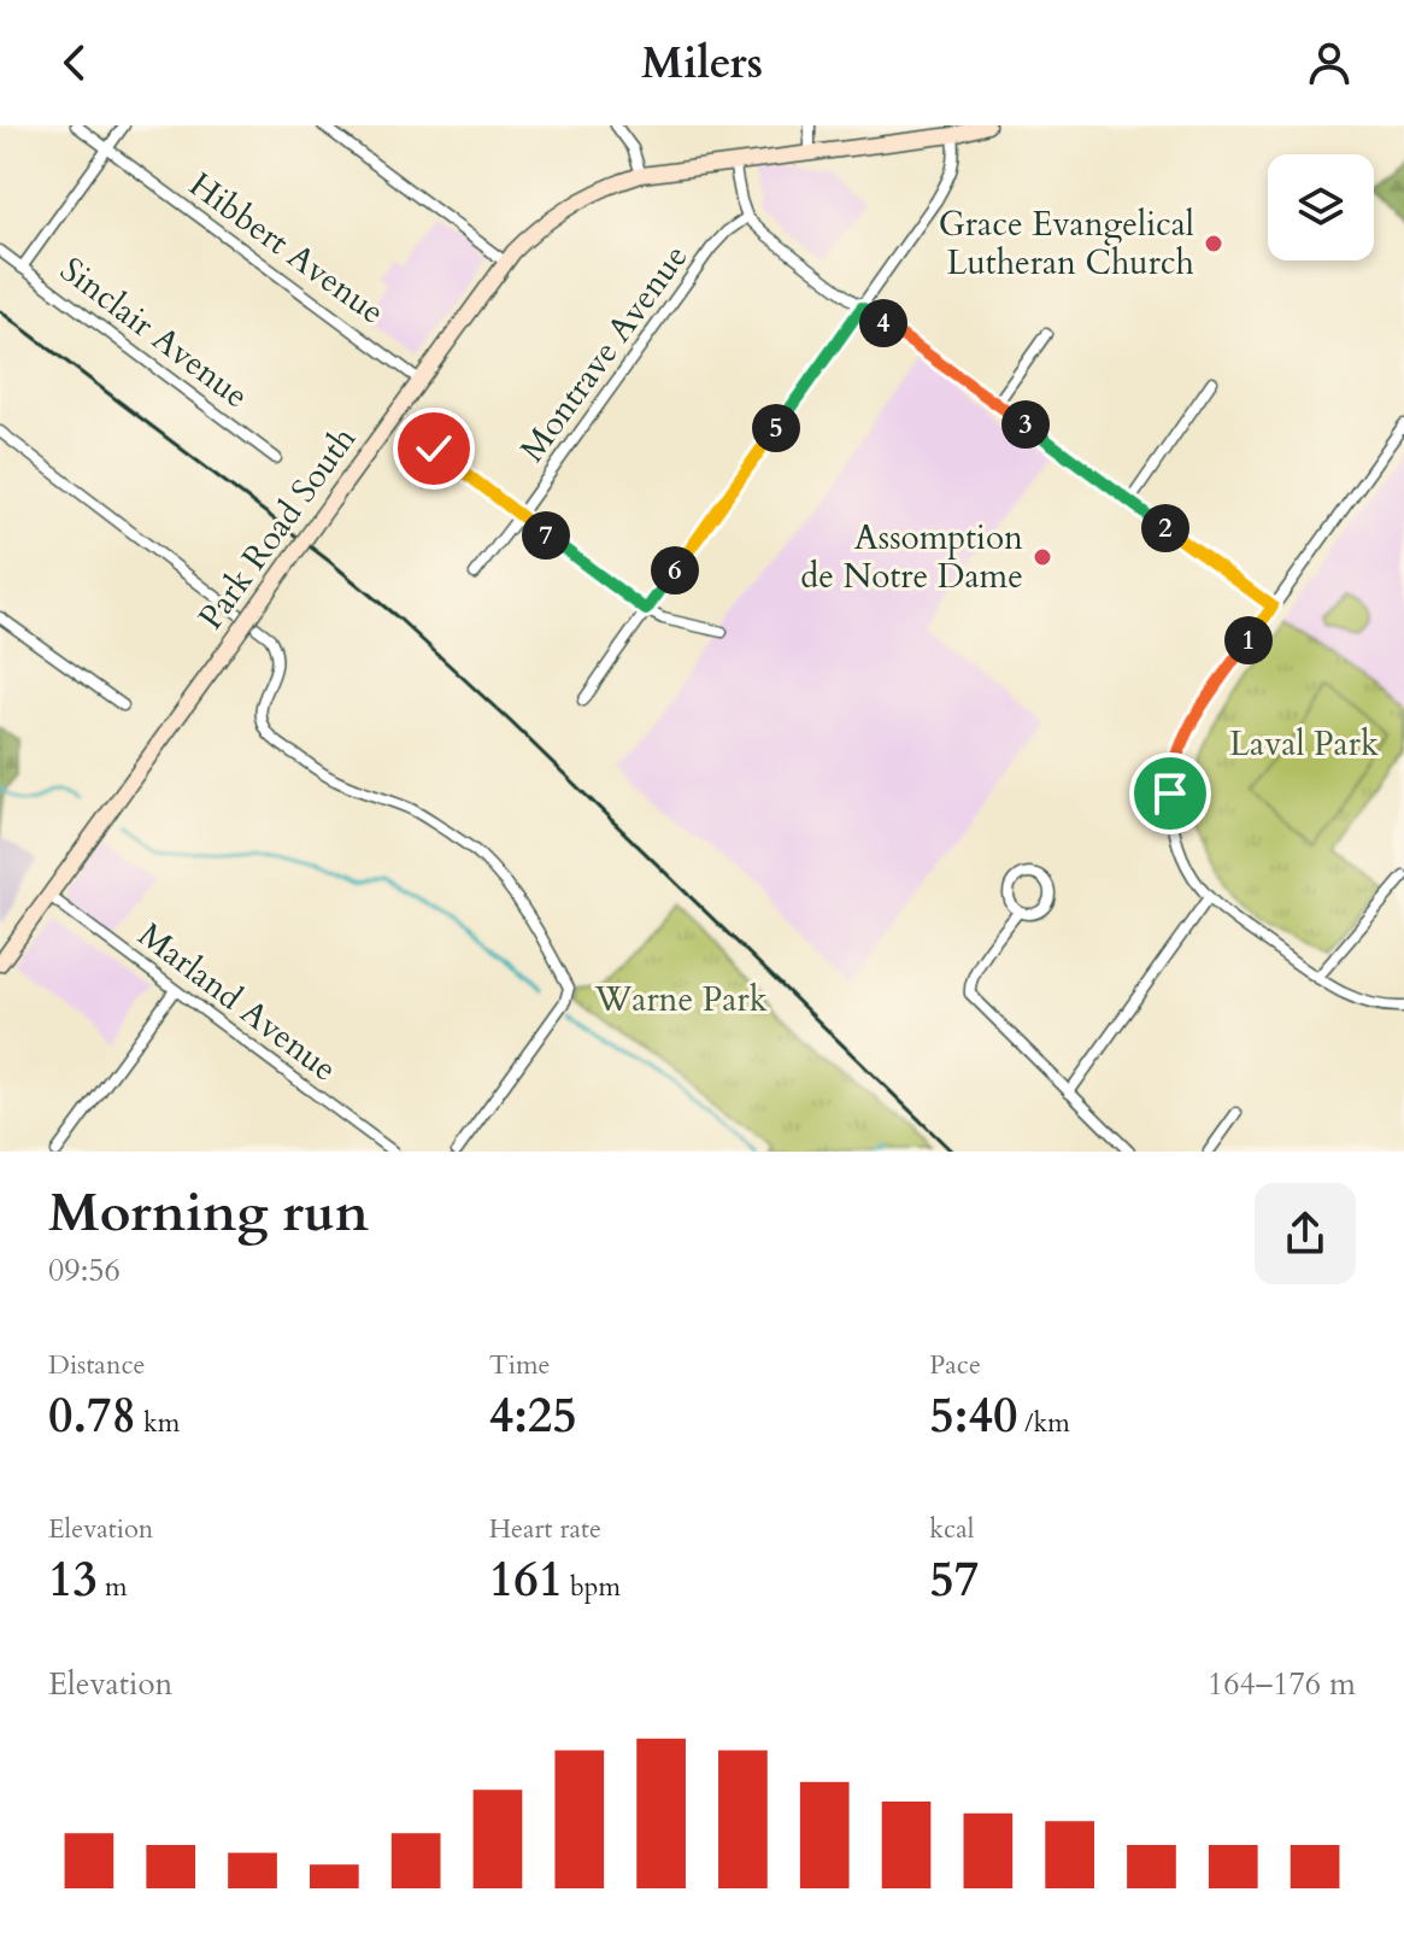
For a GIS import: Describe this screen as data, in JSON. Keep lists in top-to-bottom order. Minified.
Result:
{"streets":{"main road":["Park Road South"],"street":["Hibbert Avenue","Sinclair Avenue","Montrave Avenue","Marland Avenue"]},"crossings":[["Hibbert Avenue","Park Road South"],["Park Road South","Marland Avenue"]],"parks":["Laval Park","Warne Park"],"places":["Grace Evangelical Lutheran Church","Assomption de Notre Dame"],"page":{"header":"Milers","pins":["4","3","5","2","7","6","1"],"heading":["Morning run","09:56"],"stats":[["Distance","0.78 km"],["Time","4:25"],["Pace","5:40 /km"],["Elevation","13 m"],["Heart rate","161 bpm"],["kcal","57"]],"chart":["Elevation","164–176 m"]}}
